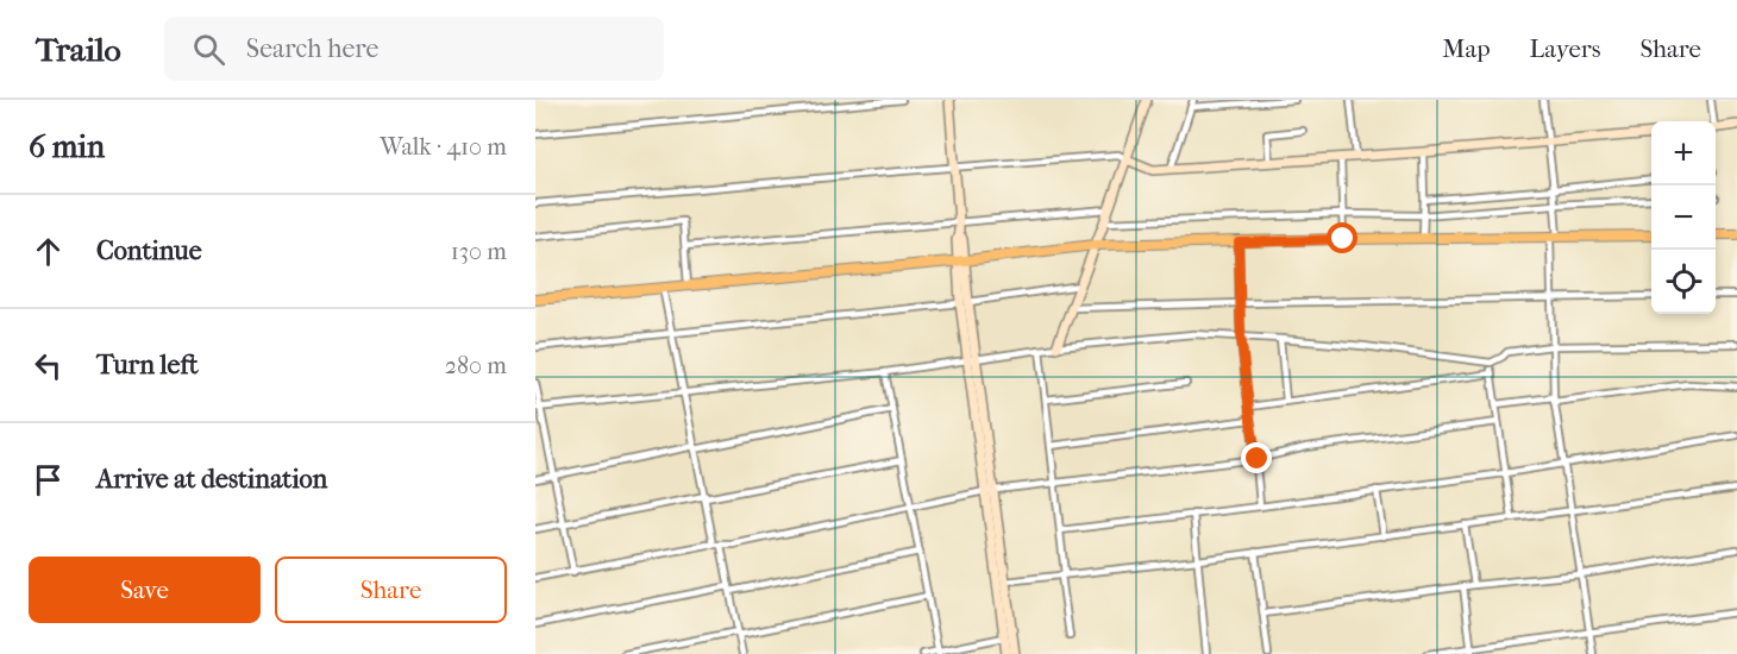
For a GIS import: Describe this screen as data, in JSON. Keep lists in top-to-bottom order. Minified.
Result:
{"page":{"header":"Trailo","search":"Search here","nav":["Map","Layers","Share"],"heading":["6 min","Walk · 410 m"],"map_buttons":["+","−"],"list":[["Continue","130 m"],["Turn left","280 m"],"Arrive at destination"],"buttons":["Save","Share"]}}
